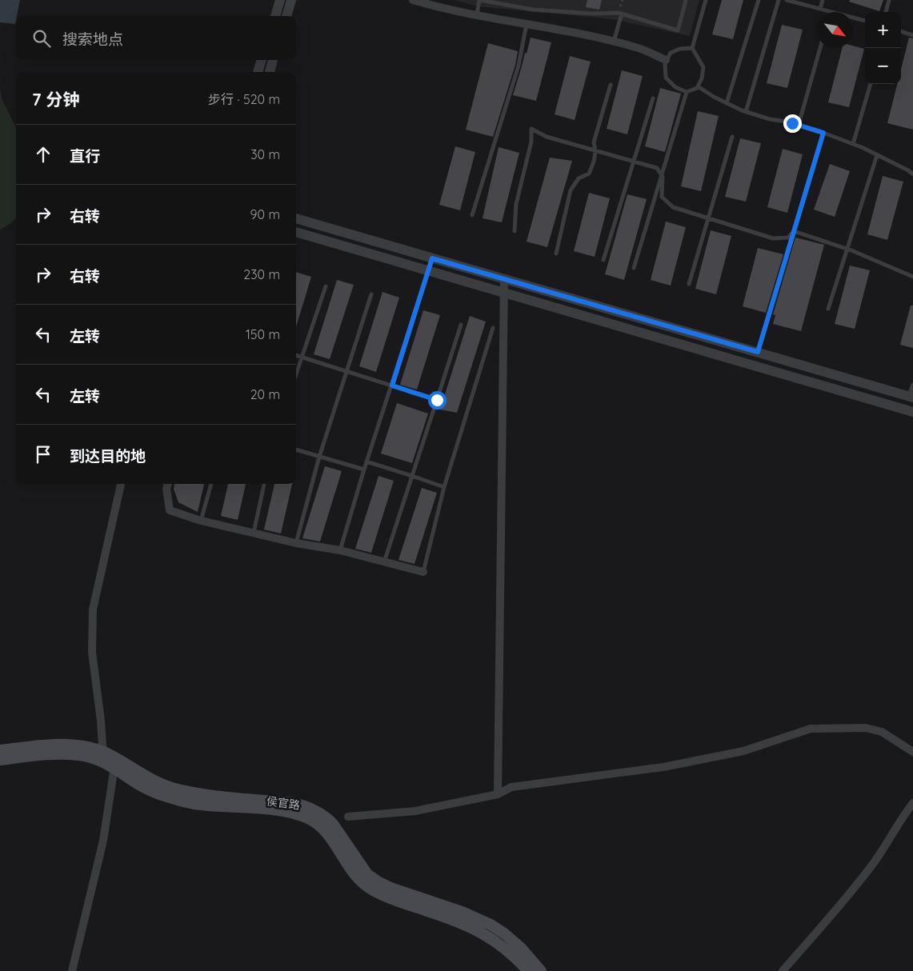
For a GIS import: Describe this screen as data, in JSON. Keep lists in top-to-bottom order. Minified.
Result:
{"streets":{"main road":["侯官路"]},"north":"bottom right","page":{"map_buttons":["+","−"],"search":"搜索地点","heading":["7 分钟","步行 · 520 m"],"list":[["直行","30 m"],["右转","90 m"],["右转","230 m"],["左转","150 m"],["左转","20 m"],"到达目的地"]}}
